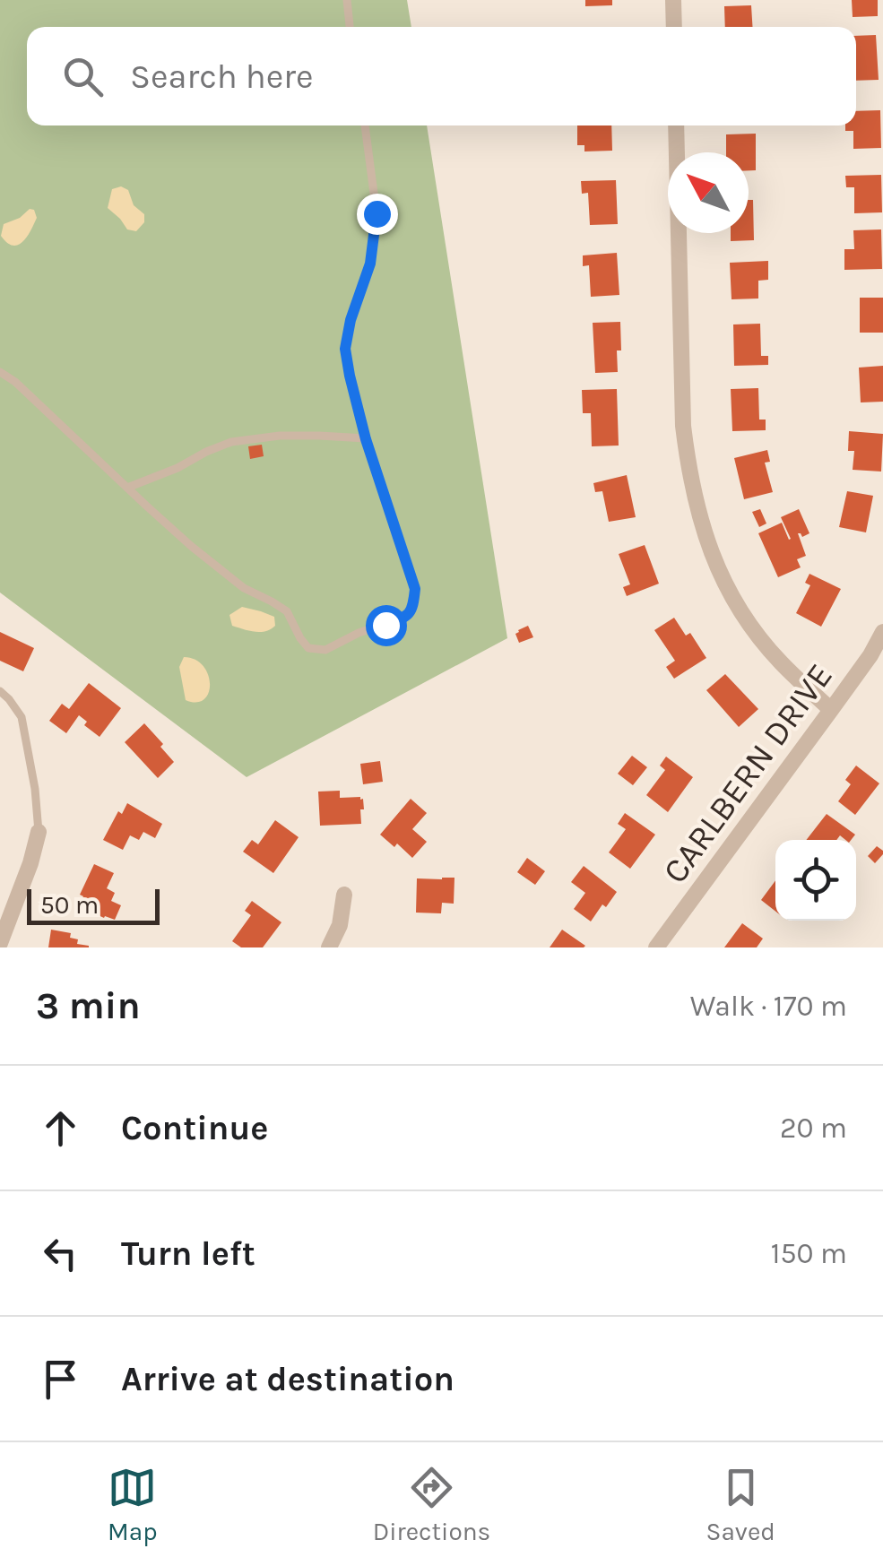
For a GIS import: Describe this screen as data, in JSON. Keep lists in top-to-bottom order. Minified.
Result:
{"streets":{"street":["CARLBERN DRIVE"]},"scale_bar":"50 m","north":"top left","page":{"search":"Search here","scale":"50 m","heading":["3 min","Walk · 170 m"],"list":[["Continue","20 m"],["Turn left","150 m"],"Arrive at destination"],"nav":["Map","Directions","Saved"]}}
